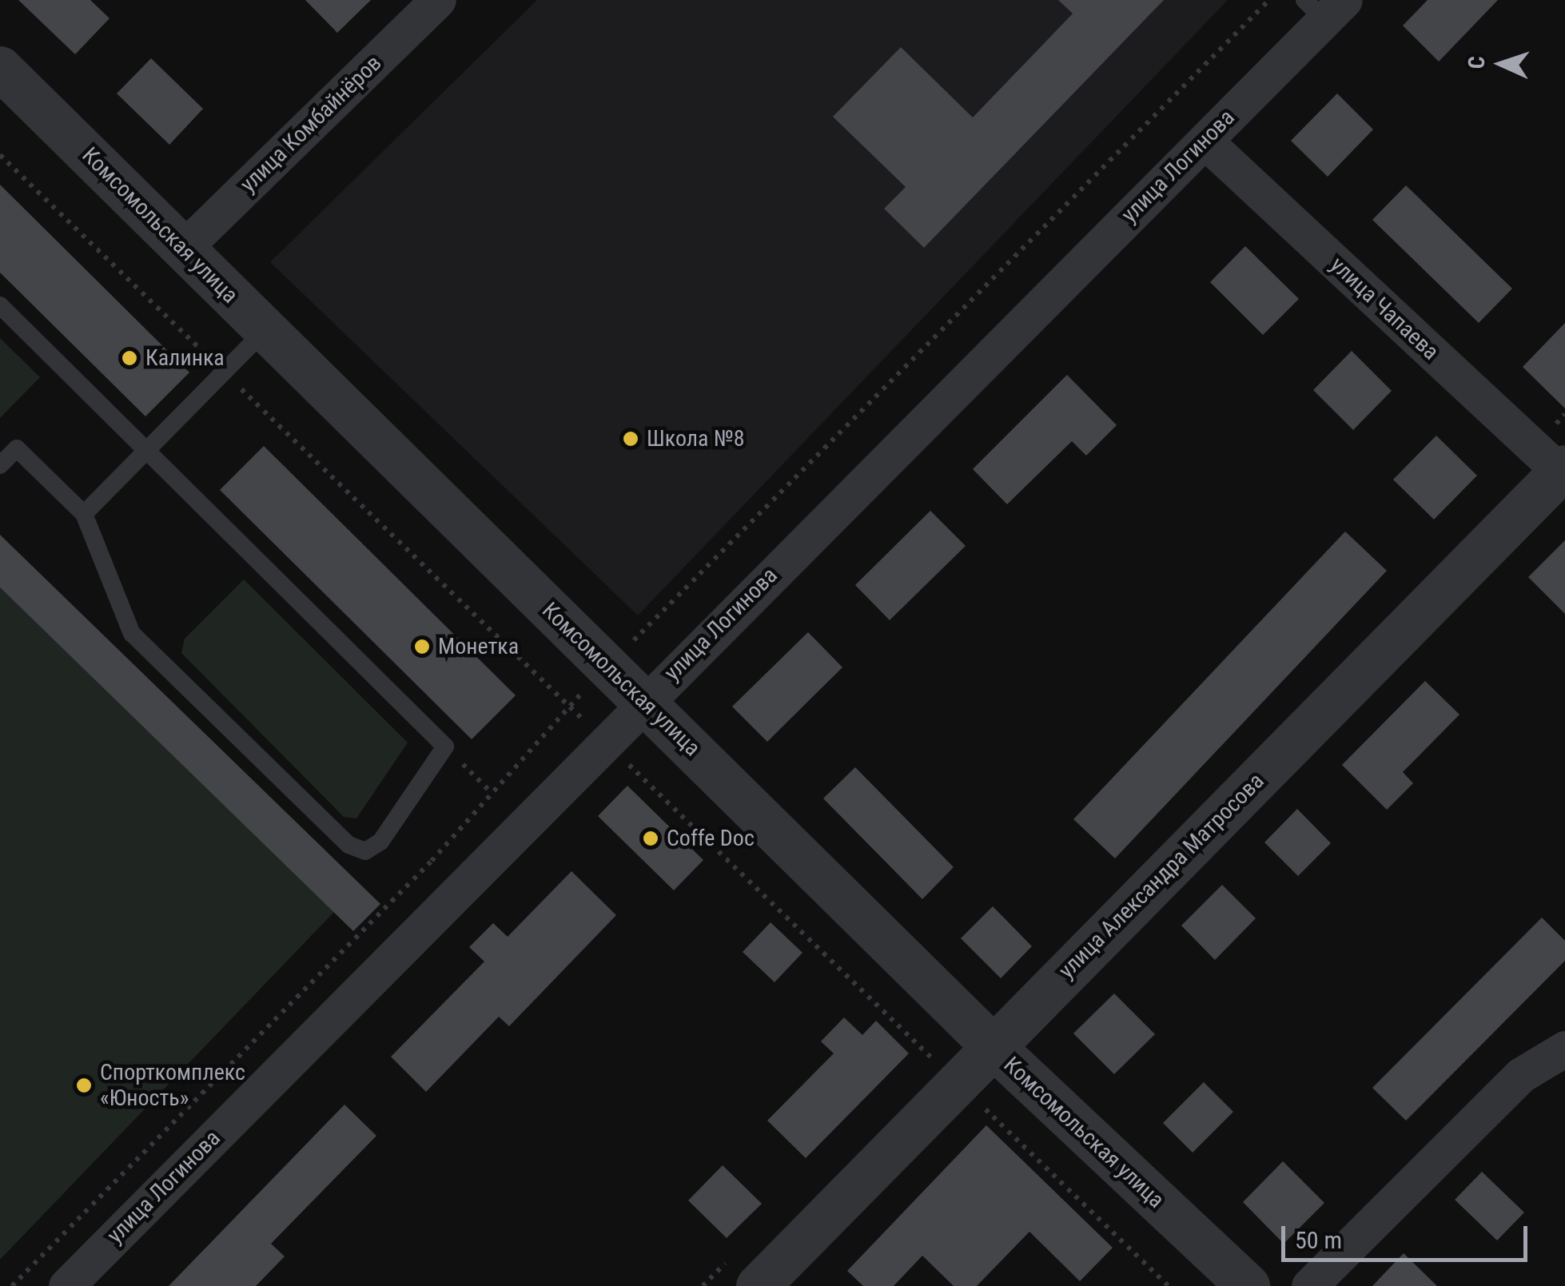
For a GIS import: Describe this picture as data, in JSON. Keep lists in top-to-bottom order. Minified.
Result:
{"streets":{"street":["улица Комбайнёров","улица Логинова","Комсомольская улица","улица Чапаева","улица Александра Матросова"]},"crossings":[["улица Комбайнёров","Комсомольская улица"],["улица Логинова","Комсомольская улица"],["улица Логинова","улица Чапаева"],["Комсомольская улица","улица Александра Матросова"],["улица Чапаева","улица Александра Матросова"]],"places":["Калинка","Школа №8","Монетка","Coffe Doc","Спорткомплекс «Юность»"],"scale_bar":"50 m","north":"left"}
